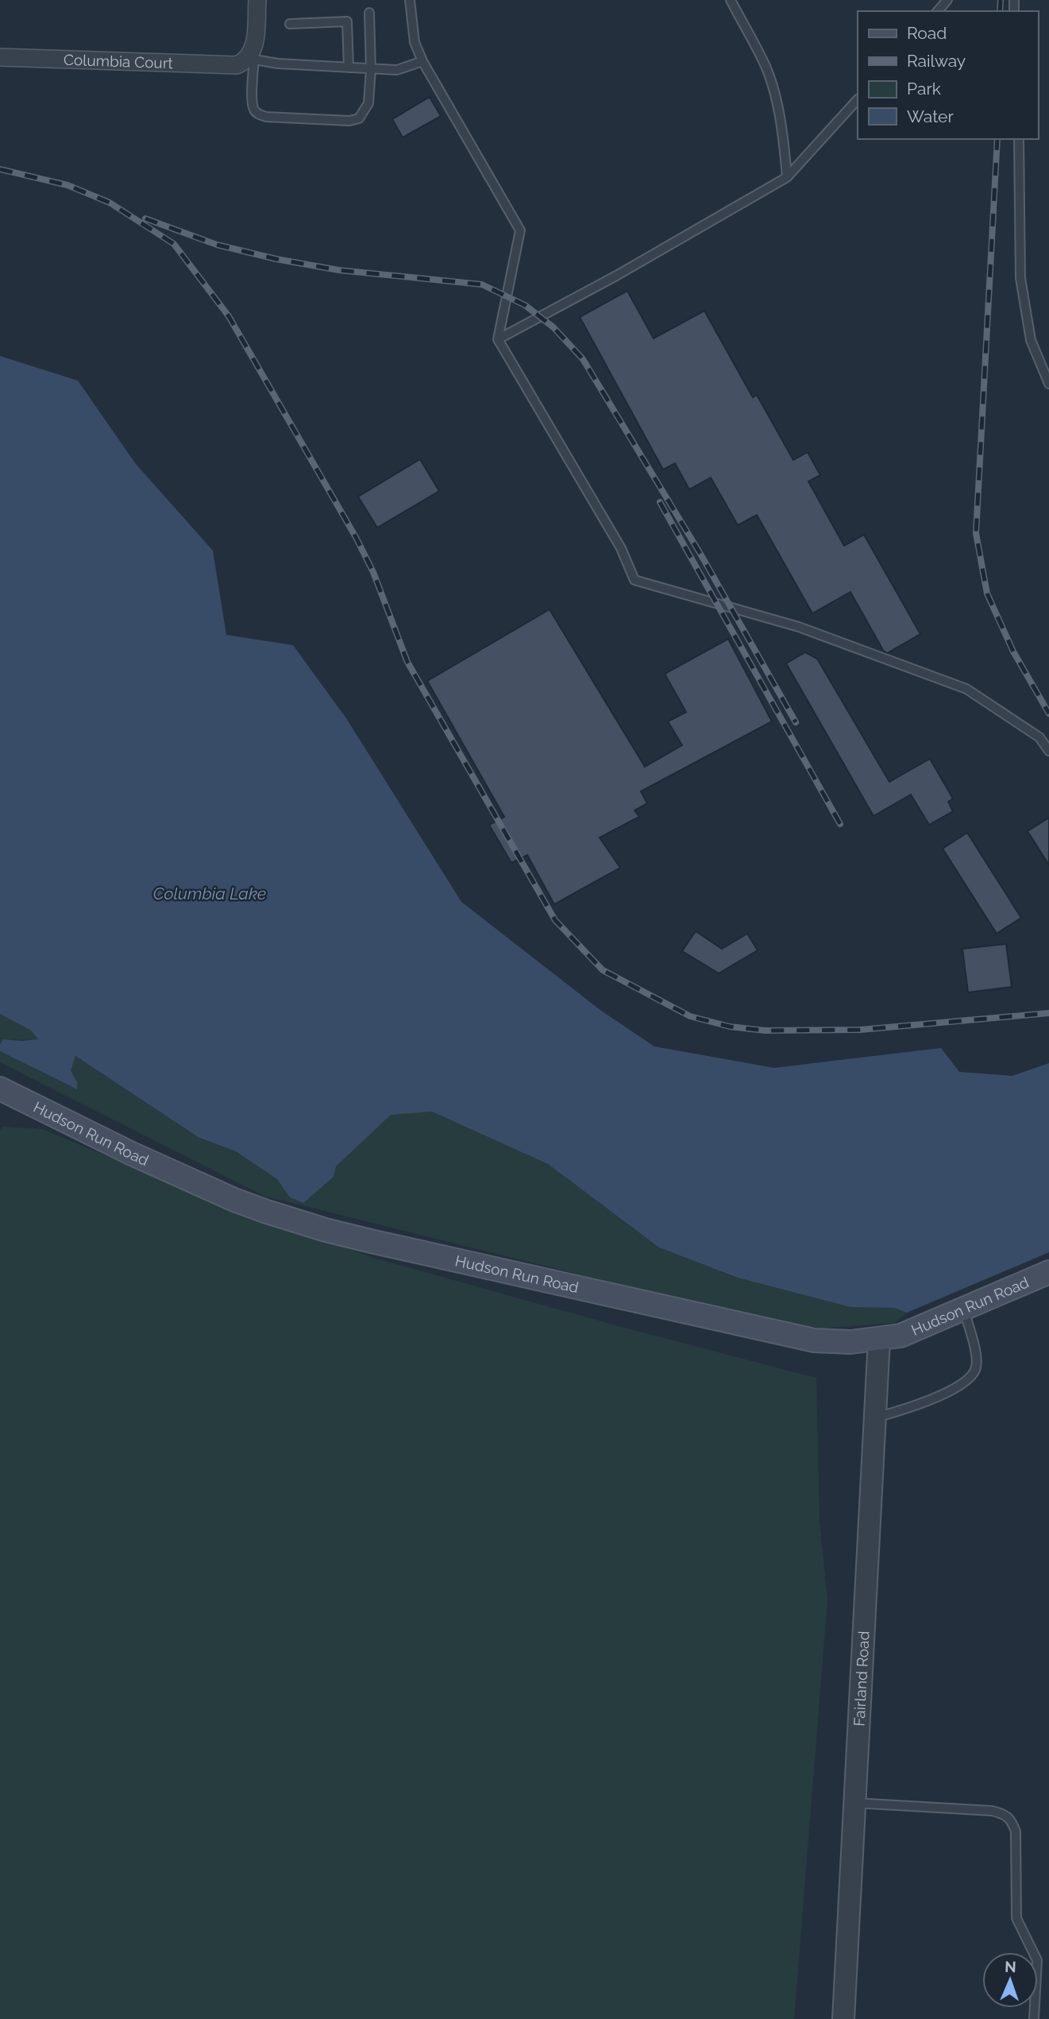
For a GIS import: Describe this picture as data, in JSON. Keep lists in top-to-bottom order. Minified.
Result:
{"streets":{"main road":["Hudson Run Road"],"street":["Columbia Court","Fairland Road"]},"crossings":[["Hudson Run Road","Fairland Road"]],"water":["Columbia Lake"],"legend":["Road","Railway","Park","Water"],"north":"top"}
